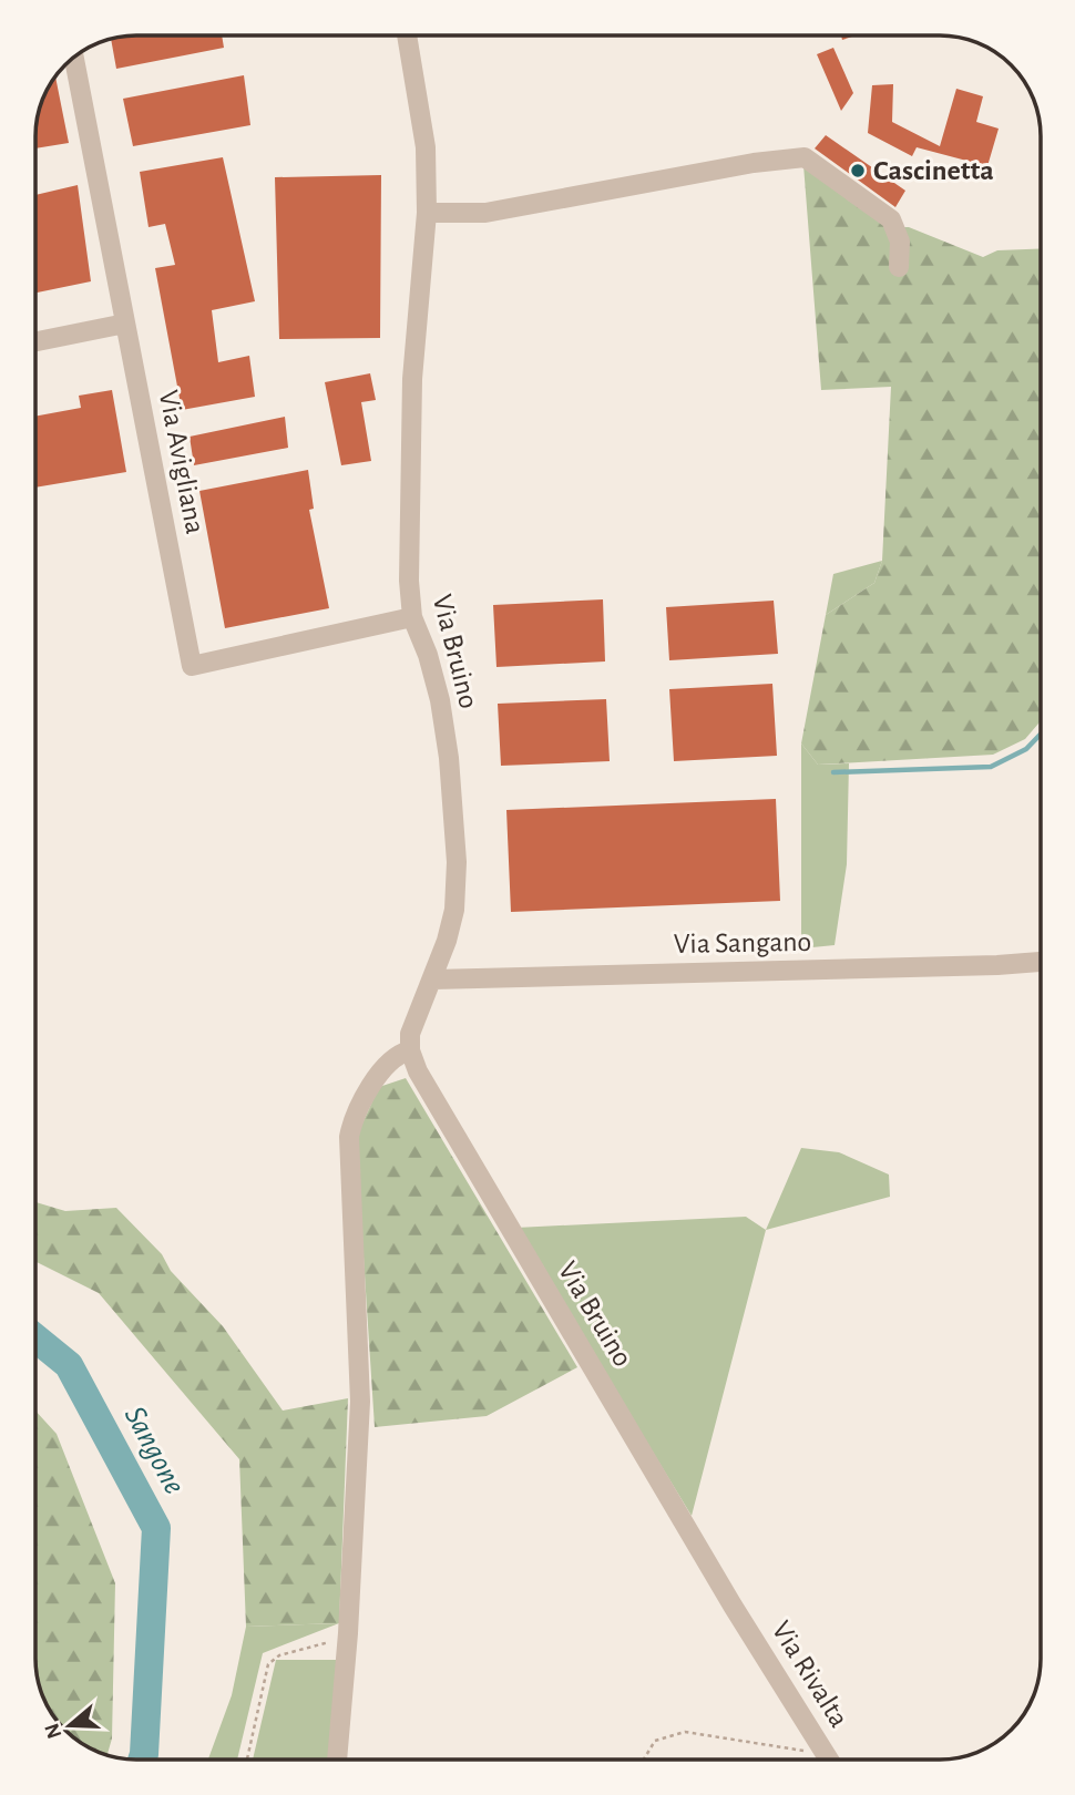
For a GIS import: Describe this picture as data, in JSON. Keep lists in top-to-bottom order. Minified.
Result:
{"streets":{"street":["Via Avigliana","Via Bruino","Via Sangano","Via Rivalta"]},"crossings":[["Via Avigliana","Via Bruino"],["Via Bruino","Via Sangano"],["Via Bruino","Via Rivalta"]],"water":["Sangone"],"places":["Cascinetta"],"north":"left"}
